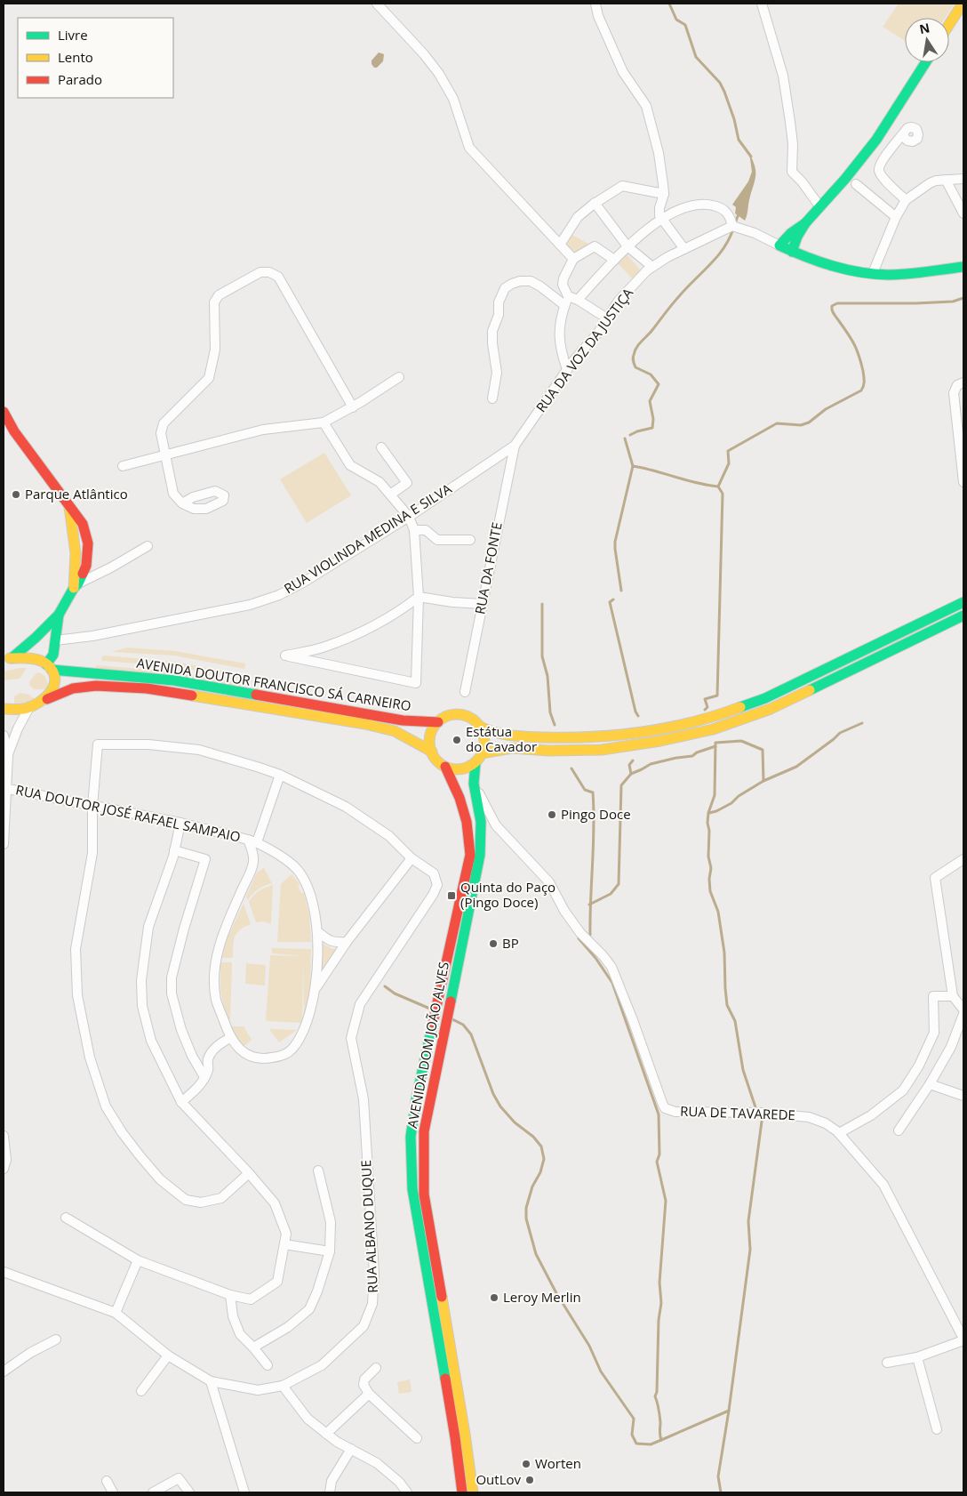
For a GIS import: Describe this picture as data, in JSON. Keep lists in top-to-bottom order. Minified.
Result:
{"streets":{"main road":["AVENIDA DOUTOR FRANCISCO SÁ CARNEIRO","AVENIDA DOM JOÃO ALVES"],"street":["RUA DA VOZ DA JUSTIÇA","RUA VIOLINDA MEDINA E SILVA","RUA DA FONTE","RUA DOUTOR JOSÉ RAFAEL SAMPAIO","RUA DE TAVAREDE","RUA ALBANO DUQUE"]},"crossings":[["RUA DA VOZ DA JUSTIÇA","RUA VIOLINDA MEDINA E SILVA"],["RUA DA VOZ DA JUSTIÇA","RUA DA FONTE"],["RUA VIOLINDA MEDINA E SILVA","RUA DA FONTE"],["AVENIDA DOUTOR FRANCISCO SÁ CARNEIRO","AVENIDA DOM JOÃO ALVES"],["AVENIDA DOM JOÃO ALVES","RUA DE TAVAREDE"]],"places":{"other":["Parque Atlântico","Estátua do Cavador","Pingo Doce","BP","Leroy Merlin","Worten","OutLov"],"transit":["Quinta do Paço (Pingo Doce)"]},"legend":["Livre","Lento","Parado"],"north":"top"}
